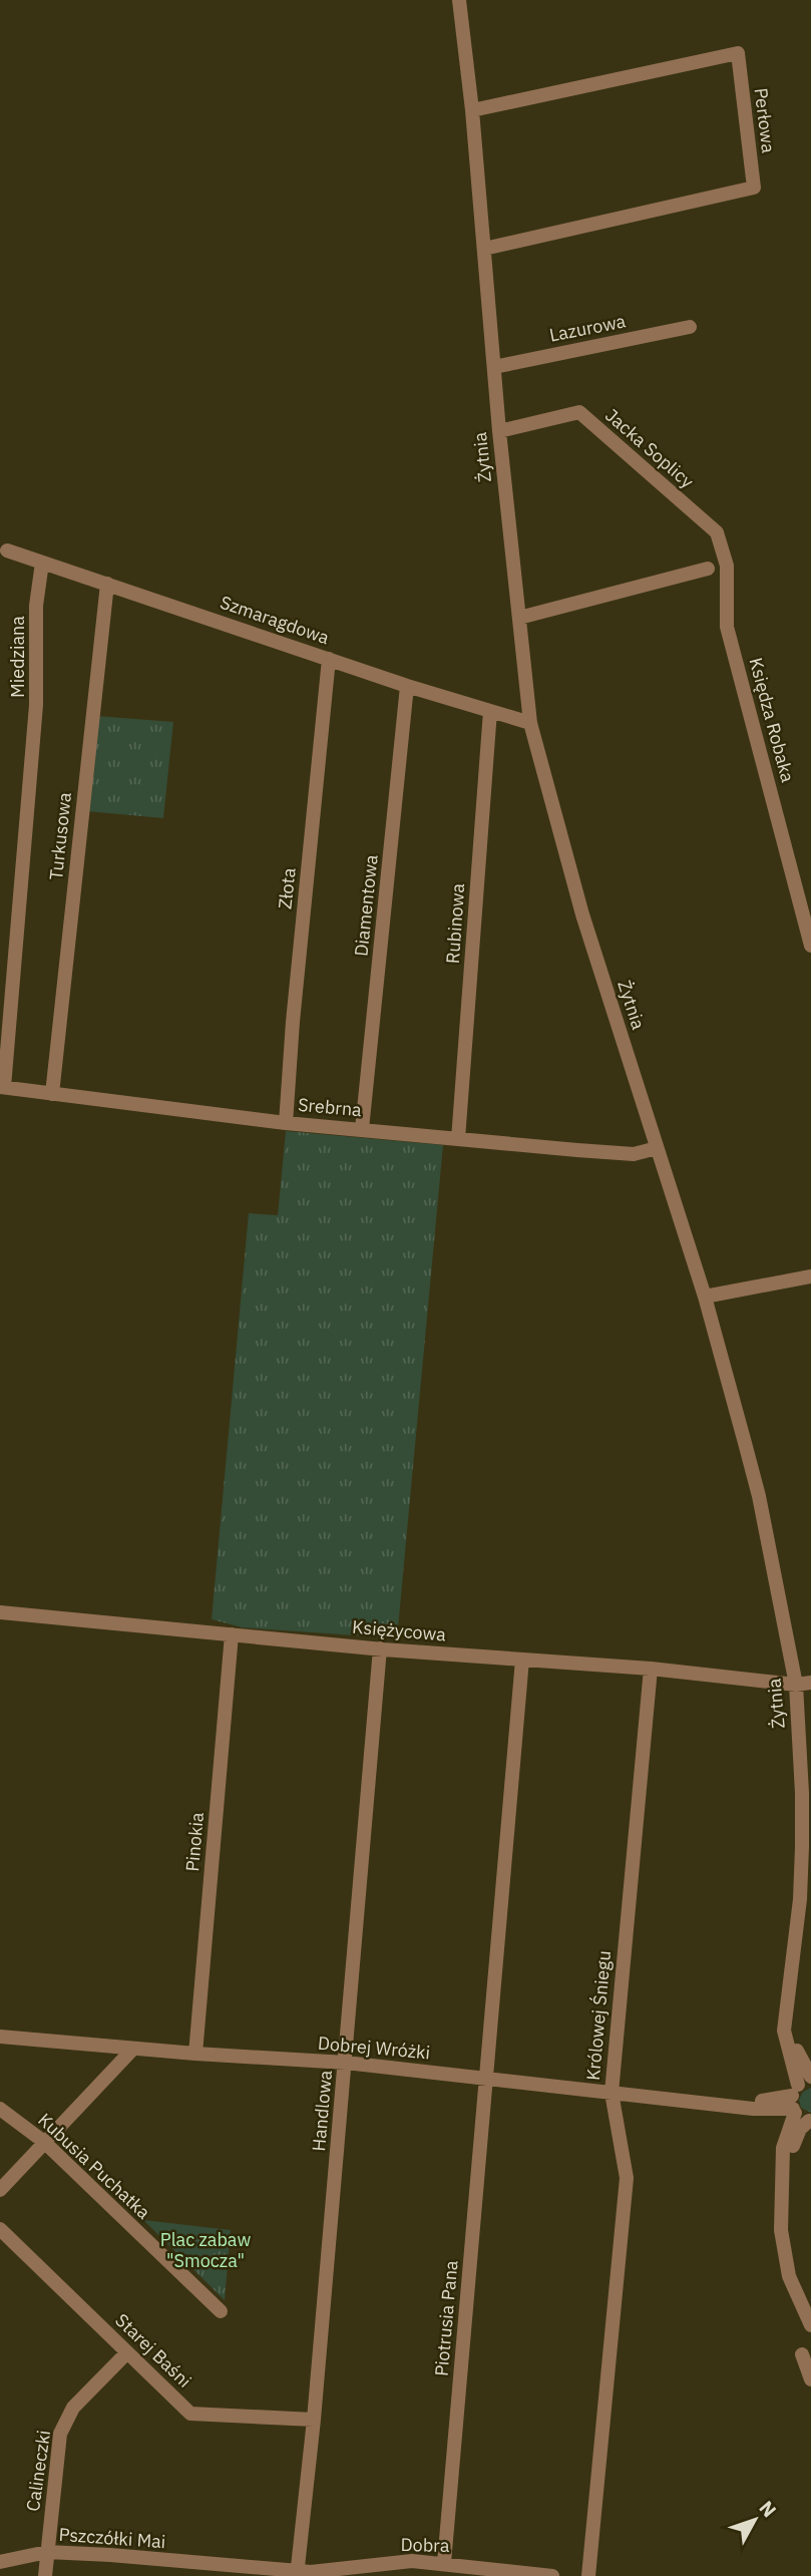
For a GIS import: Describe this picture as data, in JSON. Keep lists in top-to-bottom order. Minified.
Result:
{"streets":{"street":["Perłowa","Lazurowa","Jacka Soplicy","Żytnia","Szmaragdowa","Miedziana","Księdza Robaka","Turkusowa","Złota","Diamentowa","Rubinowa","Srebrna","Księżycowa","Pinokia","Królowej Śniegu","Dobrej Wróżki","Handlowa","Kubusia Puchatka","Piotrusia Pana","Starej Baśni","Calineczki","Pszczółki Mai","Dobra"]},"crossings":[["Perłowa","Żytnia"],["Lazurowa","Żytnia"],["Jacka Soplicy","Żytnia"],["Jacka Soplicy","Księdza Robaka"],["Żytnia","Szmaragdowa"],["Żytnia","Srebrna"],["Żytnia","Księżycowa"],["Żytnia","Dobrej Wróżki"],["Szmaragdowa","Miedziana"],["Szmaragdowa","Turkusowa"],["Szmaragdowa","Złota"],["Szmaragdowa","Diamentowa"],["Szmaragdowa","Rubinowa"],["Miedziana","Srebrna"],["Turkusowa","Srebrna"],["Złota","Srebrna"],["Diamentowa","Srebrna"],["Rubinowa","Srebrna"],["Księżycowa","Pinokia"],["Księżycowa","Królowej Śniegu"],["Księżycowa","Handlowa"],["Księżycowa","Piotrusia Pana"],["Pinokia","Dobrej Wróżki"],["Królowej Śniegu","Dobrej Wróżki"],["Dobrej Wróżki","Handlowa"],["Dobrej Wróżki","Piotrusia Pana"],["Handlowa","Starej Baśni"],["Handlowa","Pszczółki Mai"],["Handlowa","Dobra"],["Piotrusia Pana","Dobra"],["Starej Baśni","Calineczki"],["Calineczki","Pszczółki Mai"],["Pszczółki Mai","Dobra"]],"parks":["Plac zabaw \"Smocza\""],"north":"top right"}
